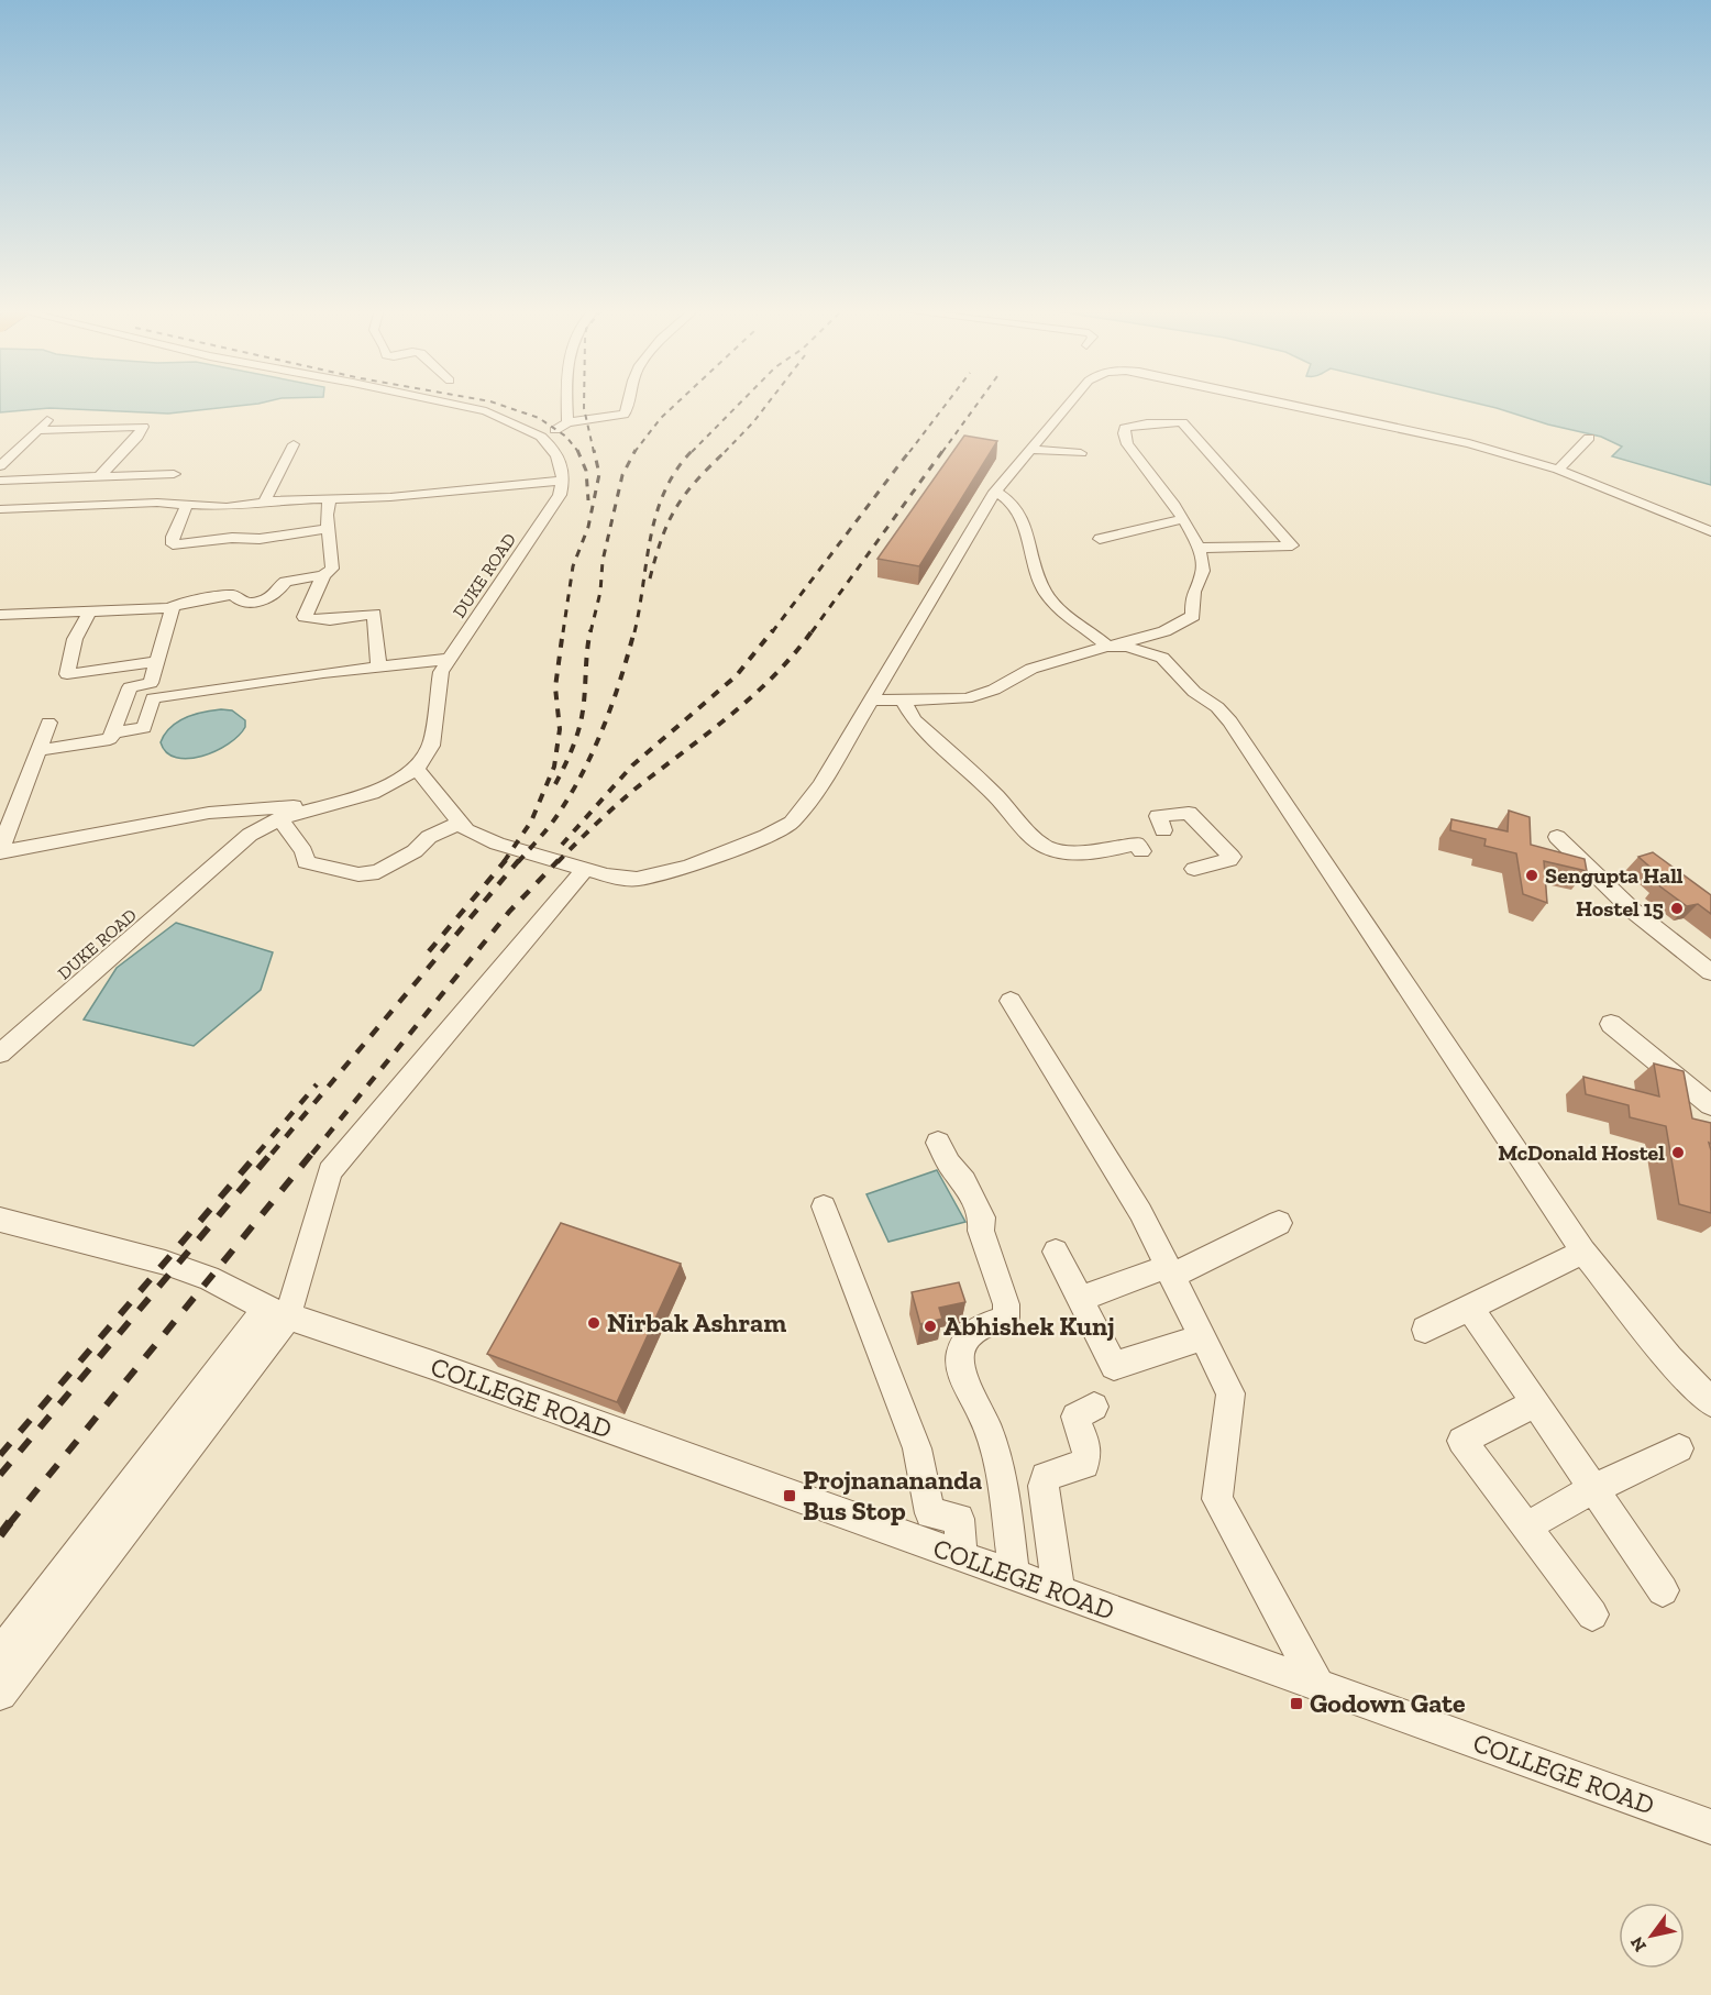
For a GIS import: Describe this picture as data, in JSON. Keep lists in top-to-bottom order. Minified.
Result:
{"streets":{"street":["DUKE ROAD","COLLEGE ROAD"]},"places":{"other":["Sengupta Hall","Hostel 15","McDonald Hostel","Nirbak Ashram","Abhishek Kunj"],"transit":["Projnanananda Bus Stop","Godown Gate"]},"north":"bottom left"}
